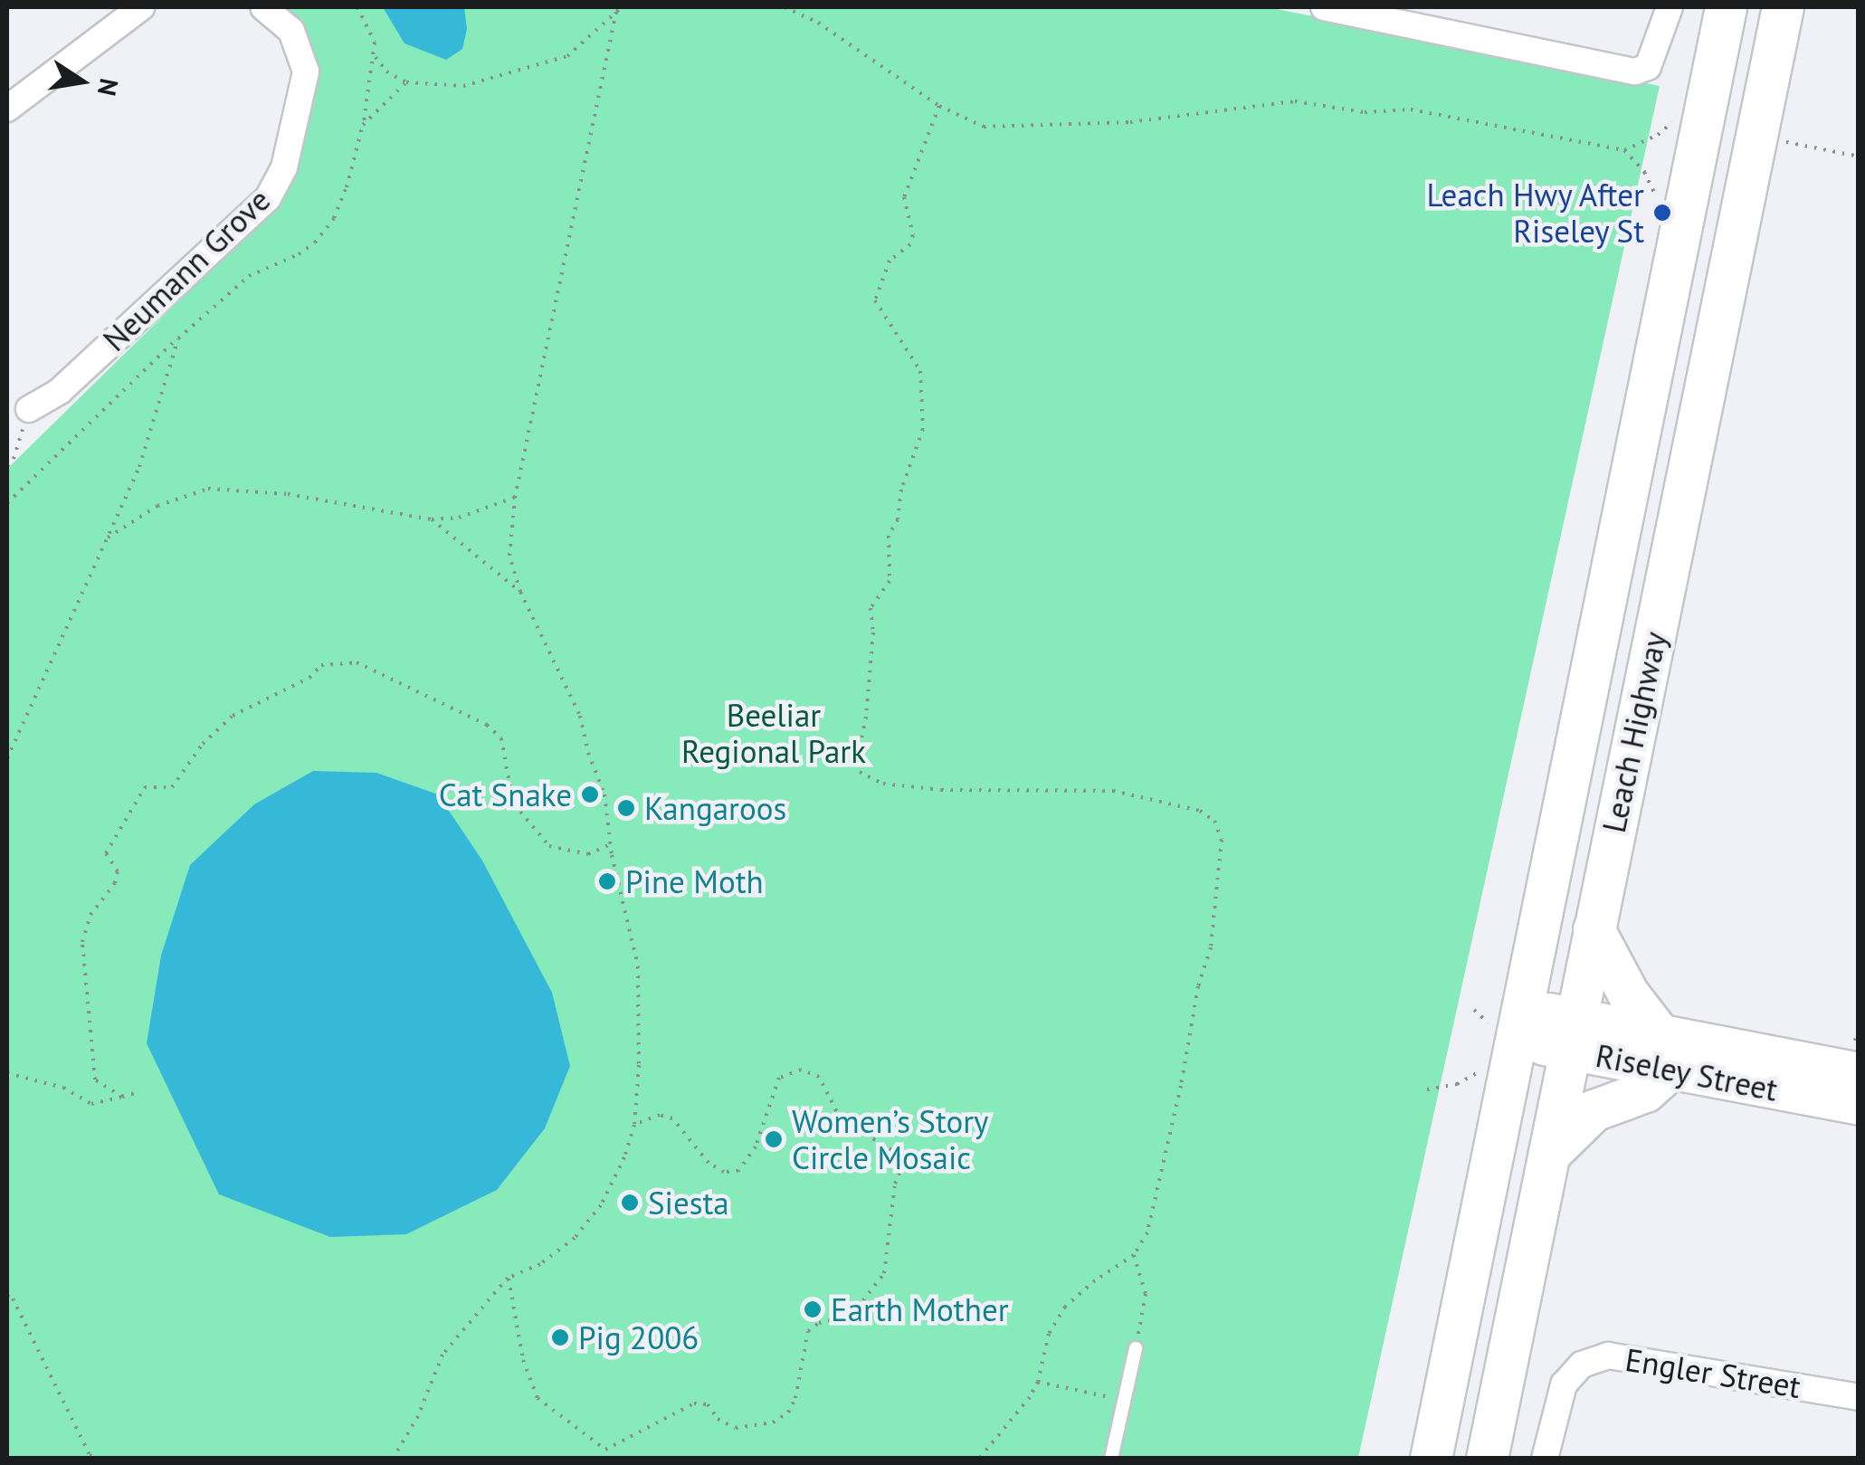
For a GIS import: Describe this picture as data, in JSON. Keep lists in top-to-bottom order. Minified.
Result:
{"streets":{"highway":["Leach Highway","Riseley Street"],"street":["Neumann Grove","Engler Street"]},"crossings":[["Leach Highway","Riseley Street"]],"parks":["Beeliar Regional Park"],"places":["Leach Hwy After Riseley St","Cat Snake","Kangaroos","Pine Moth","Women’s Story Circle Mosaic","Siesta","Earth Mother","Pig 2006"],"north":"right"}
